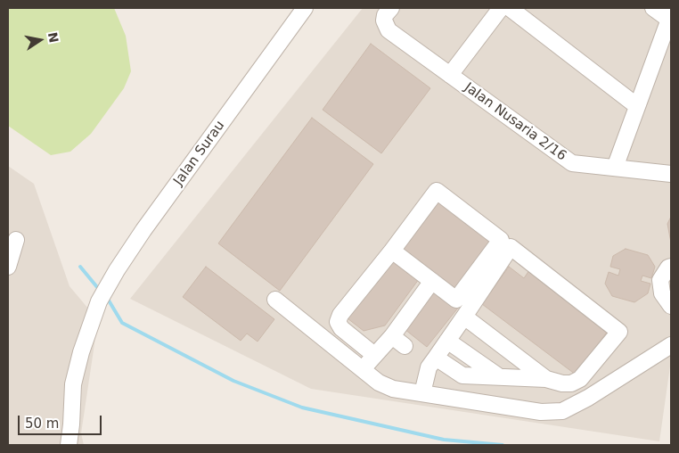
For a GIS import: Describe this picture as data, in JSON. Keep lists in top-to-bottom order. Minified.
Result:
{"streets":{"street":["Jalan Nusaria 2/16","Jalan Surau"]},"scale_bar":"50 m","north":"right"}
